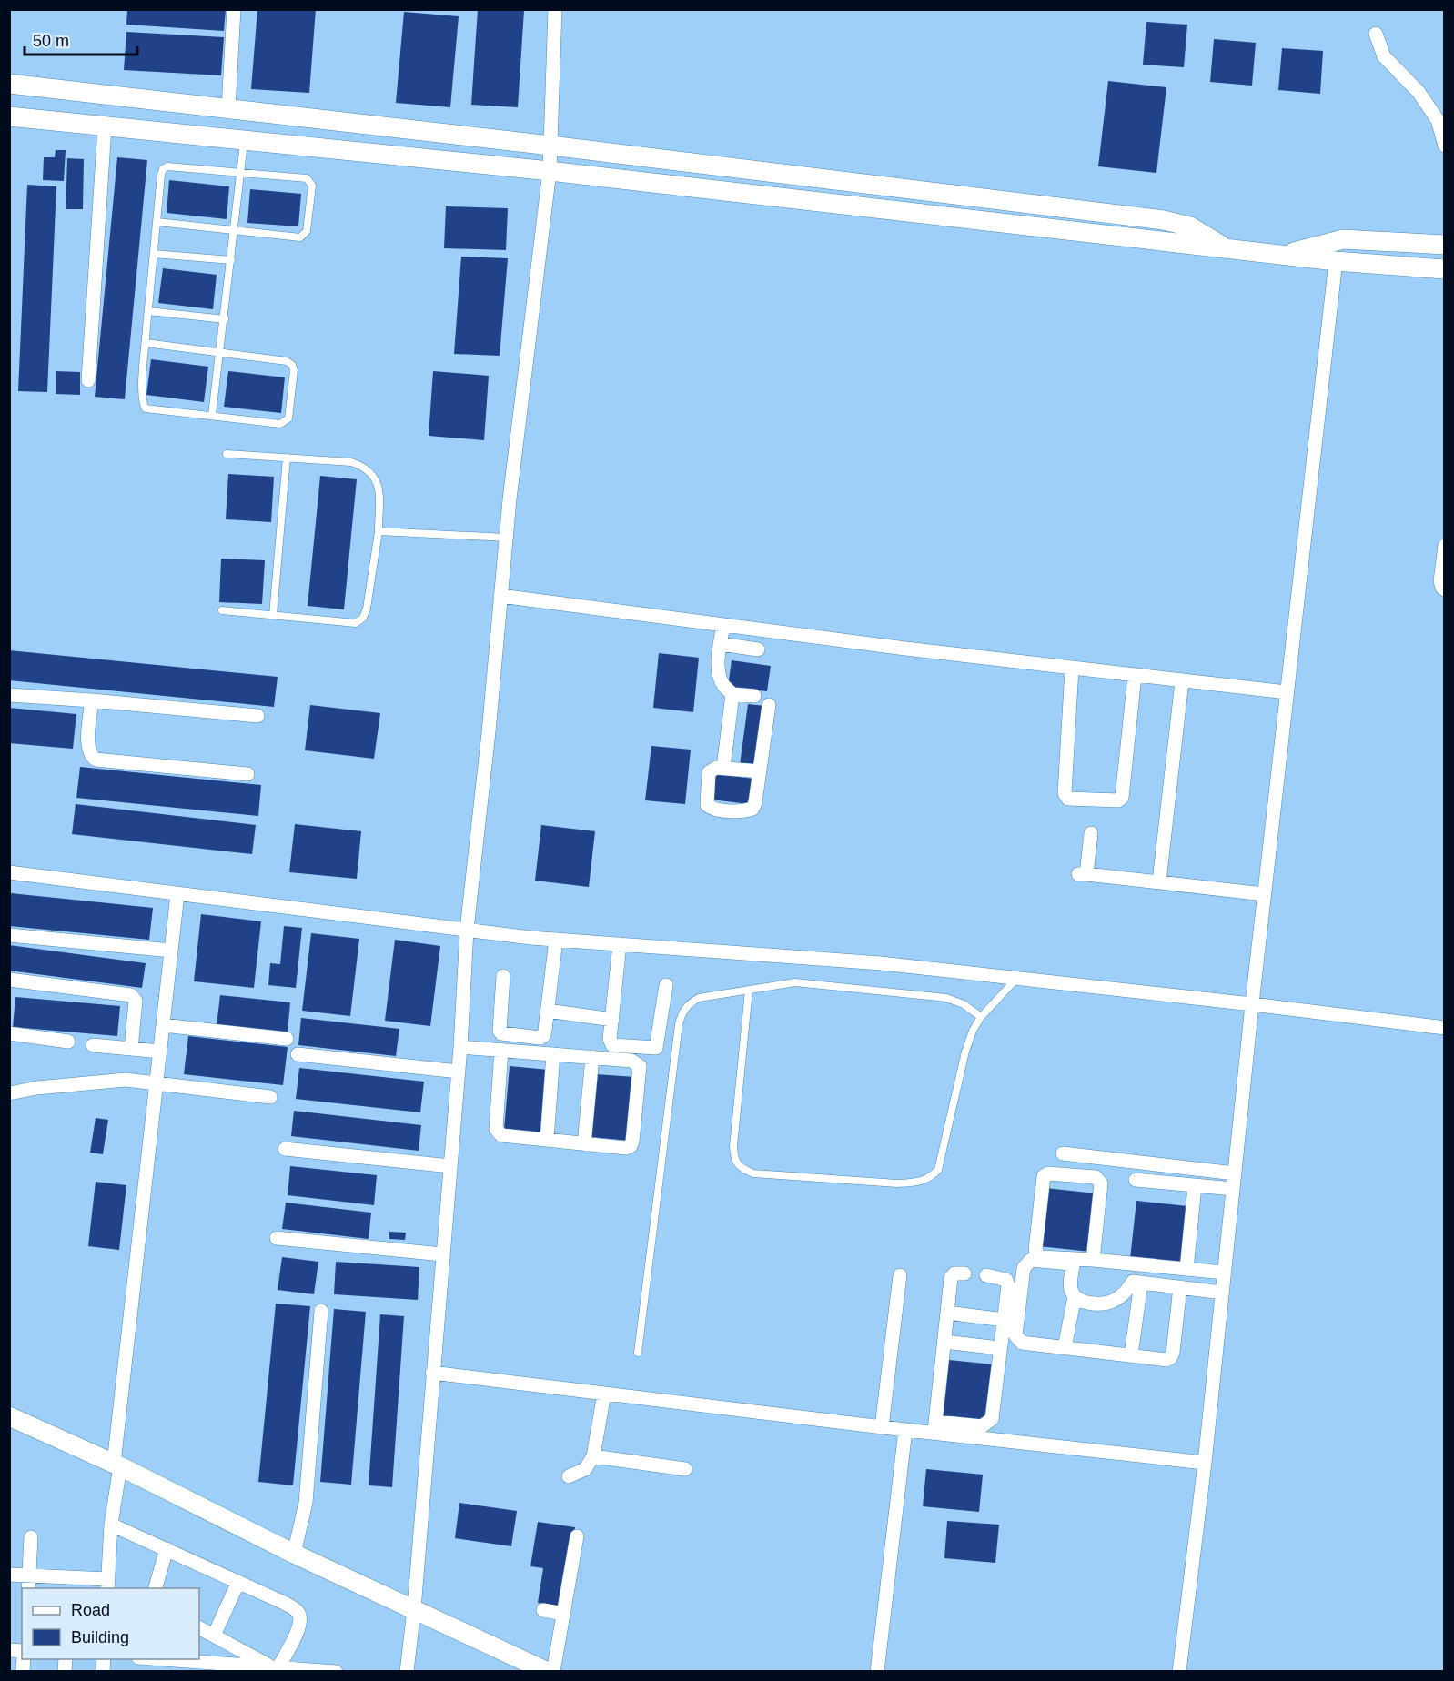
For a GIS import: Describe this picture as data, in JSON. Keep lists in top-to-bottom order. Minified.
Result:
{"legend":["Road","Building"],"scale_bar":"50 m"}
